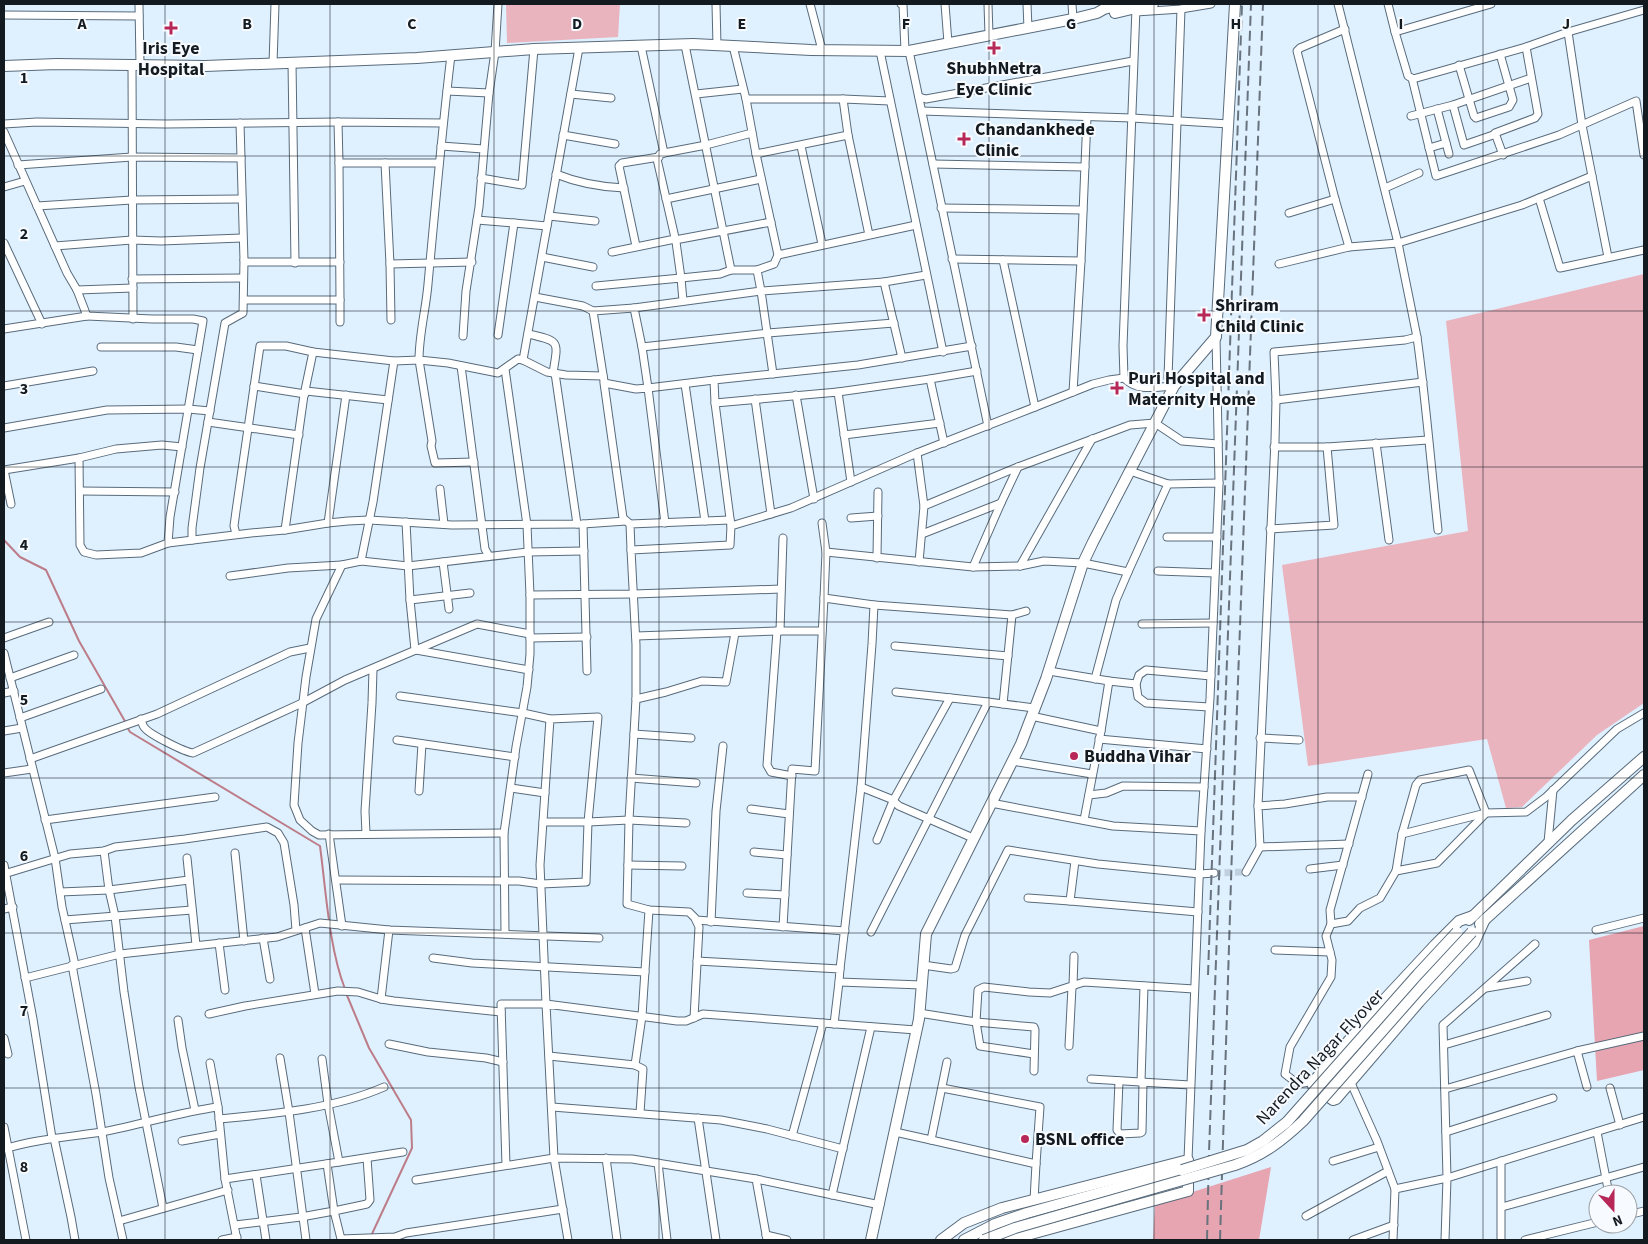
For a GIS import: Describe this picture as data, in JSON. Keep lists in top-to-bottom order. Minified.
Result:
{"streets":{"street":["Narendra Nagar Flyover"]},"places":{"health":["Iris Eye Hospital","ShubhNetra Eye Clinic","Chandankhede Clinic","Shriram Child Clinic","Puri Hospital and Maternity Home"],"other":["Buddha Vihar","BSNL office"]},"north":"bottom","grid":{"columns":["A","B","C","D","E","F","G","H","I","J"],"rows":["1","2","3","4","5","6","7","8"]}}
